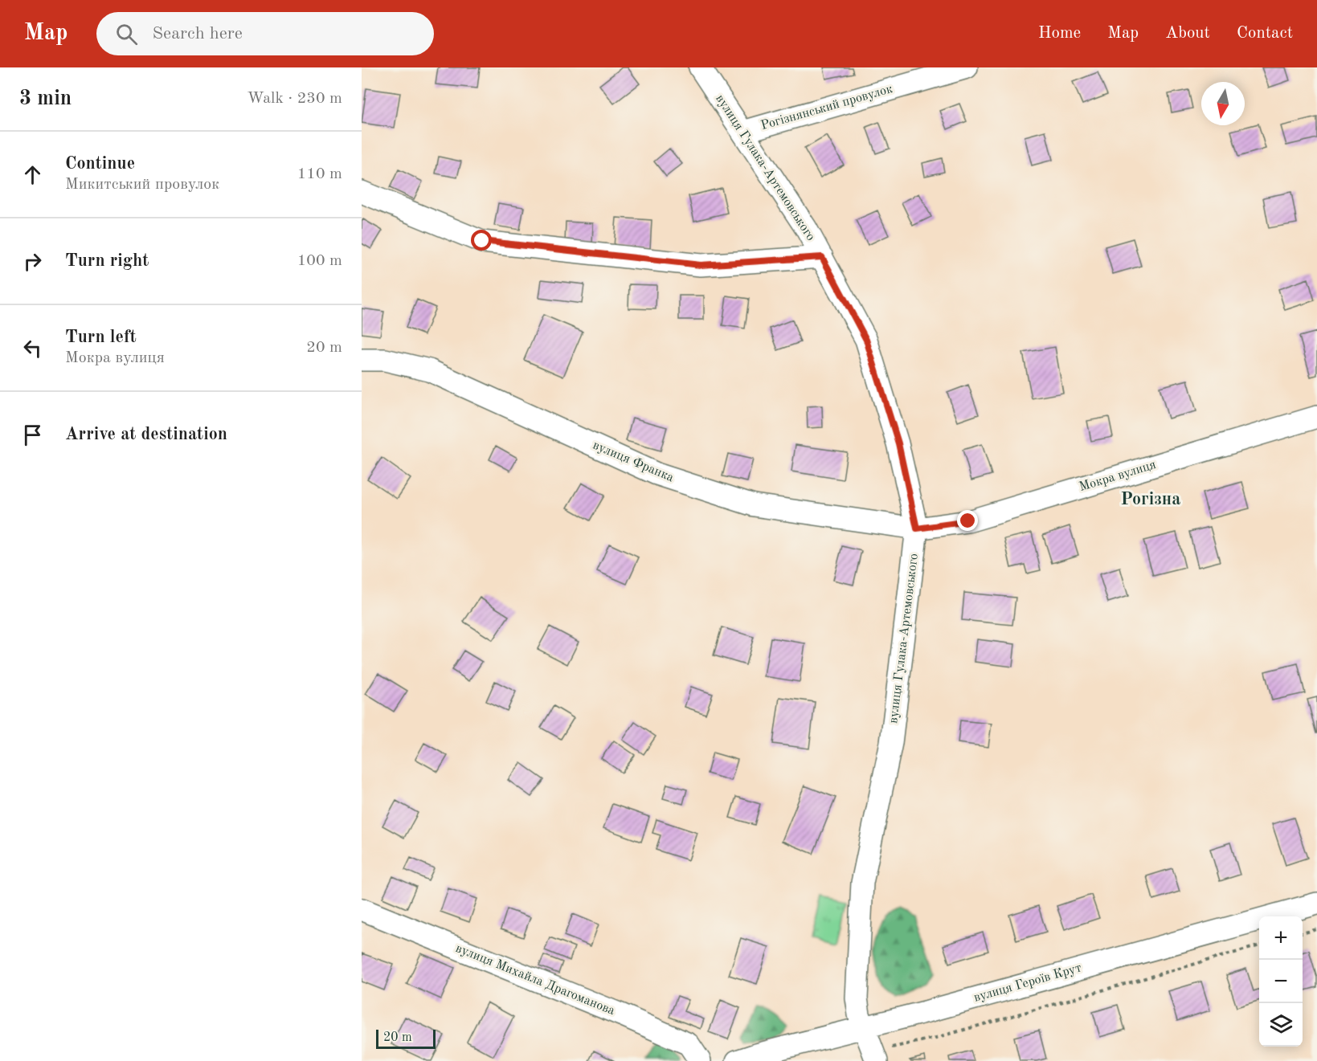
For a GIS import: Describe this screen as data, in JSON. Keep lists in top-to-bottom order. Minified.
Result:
{"streets":{"street":["Рогізнянський провулок","вулиця Гулака-Артемовського","вулиця Франка","Мокра вулиця","вулиця Михайла Драгоманова","вулиця Героїв Крут"]},"crossings":[["Рогізнянський провулок","вулиця Гулака-Артемовського"],["вулиця Гулака-Артемовського","вулиця Франка"],["вулиця Гулака-Артемовського","Мокра вулиця"],["вулиця Гулака-Артемовського","вулиця Героїв Крут"],["вулиця Франка","Мокра вулиця"]],"districts":["Рогізна"],"scale_bar":"20 m","north":"bottom","page":{"header":"Map","search":"Search here","nav":["Home","Map","About","Contact"],"heading":["3 min","Walk · 230 m"],"list":[["Continue","Микитський провулок","110 m"],["Turn right","100 m"],["Turn left","Мокра вулиця","20 m"],"Arrive at destination"],"map_buttons":["+","−"],"scale":"20 m"}}
